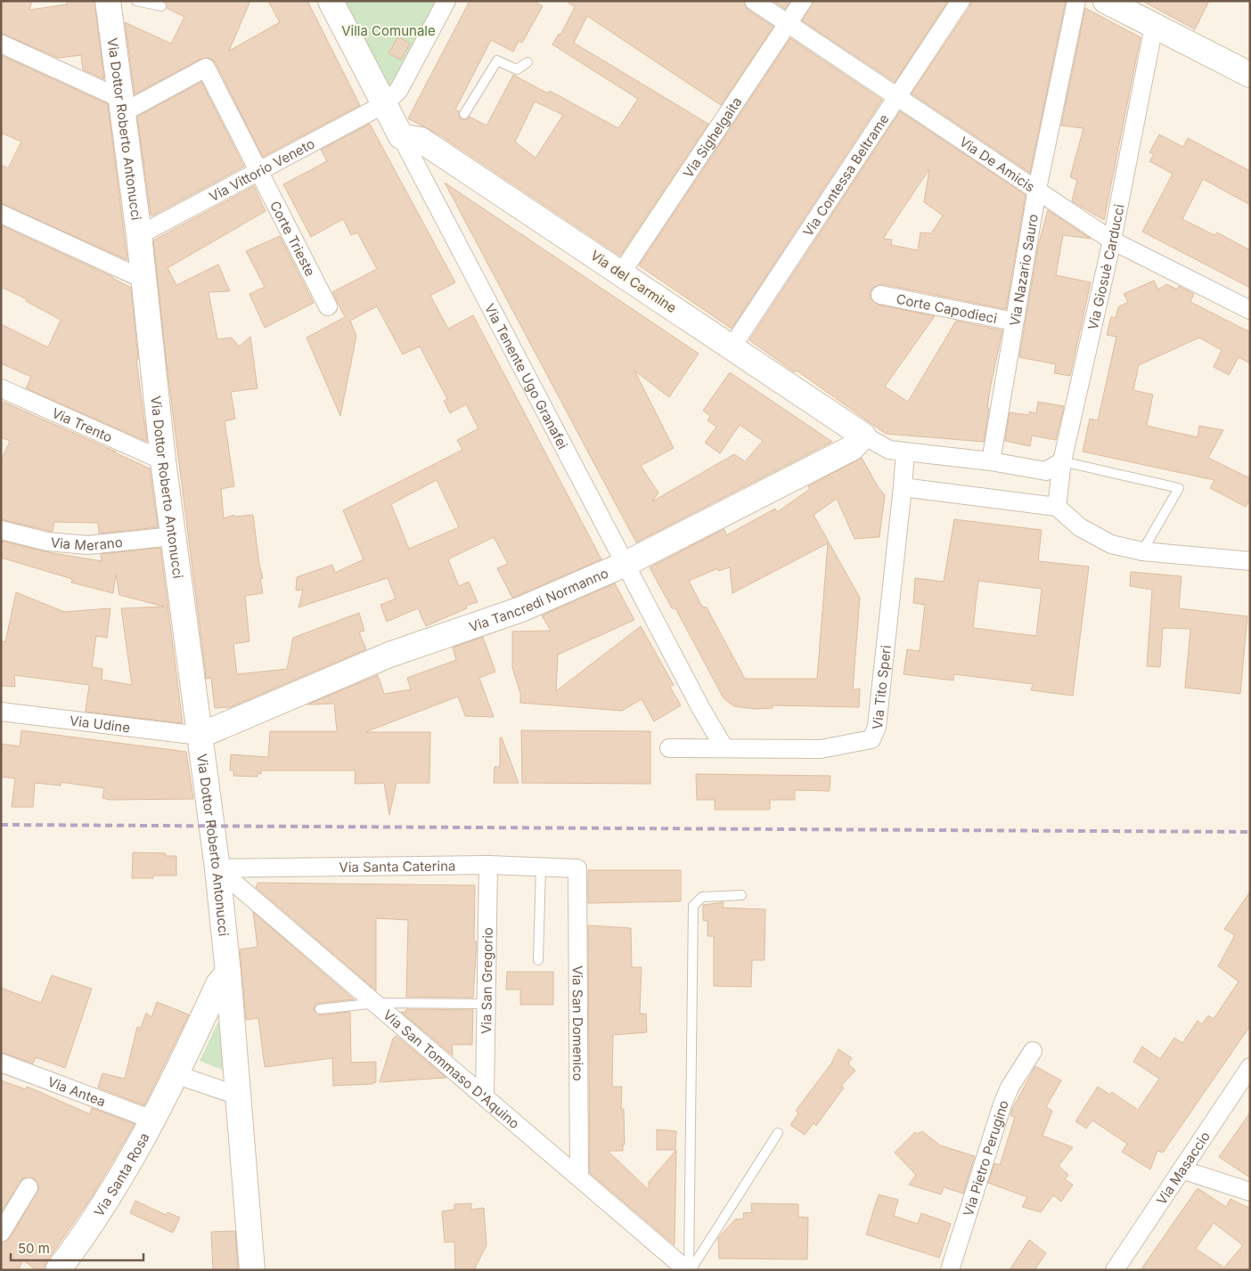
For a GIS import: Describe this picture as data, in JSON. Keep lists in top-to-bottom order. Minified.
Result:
{"streets":{"main road":["Via Dottor Roberto Antonucci","Via del Carmine","Via Tenente Ugo Granafei","Via Tancredi Normanno","Via Santa Rosa"],"street":["Via Sighelgaita","Via De Amicis","Via Vittorio Veneto","Via Contessa Beltrame","Corte Trieste","Via Giosuè Carducci","Via Nazario Sauro","Corte Capodieci","Via Trento","Via Merano","Via Tito Speri","Via Udine","Via Santa Caterina","Via San Gregorio","Via San Domenico","Via San Tommaso D'Aquino","Via Antea","Via Pietro Perugino","Via Masaccio"]},"crossings":[["Via Dottor Roberto Antonucci","Via Vittorio Veneto"],["Via Dottor Roberto Antonucci","Corte Trieste"],["Via Dottor Roberto Antonucci","Via Trento"],["Via Dottor Roberto Antonucci","Via Merano"],["Via Dottor Roberto Antonucci","Via Tancredi Normanno"],["Via Dottor Roberto Antonucci","Via Udine"],["Via Dottor Roberto Antonucci","Via Santa Caterina"],["Via Dottor Roberto Antonucci","Via San Tommaso D'Aquino"],["Via Dottor Roberto Antonucci","Via Santa Rosa"],["Via Sighelgaita","Via De Amicis"],["Via Sighelgaita","Via del Carmine"],["Via De Amicis","Via Contessa Beltrame"],["Via De Amicis","Via Giosuè Carducci"],["Via De Amicis","Via Nazario Sauro"],["Via Vittorio Veneto","Corte Trieste"],["Via Vittorio Veneto","Via Tenente Ugo Granafei"],["Via Contessa Beltrame","Via del Carmine"],["Via Nazario Sauro","Corte Capodieci"],["Via del Carmine","Via Tenente Ugo Granafei"],["Via del Carmine","Via Tancredi Normanno"],["Via Tenente Ugo Granafei","Via Tancredi Normanno"],["Via Tenente Ugo Granafei","Via Tito Speri"],["Via Tancredi Normanno","Via Udine"],["Via Santa Caterina","Via San Gregorio"],["Via Santa Caterina","Via San Domenico"],["Via Santa Caterina","Via San Tommaso D'Aquino"],["Via San Gregorio","Via San Tommaso D'Aquino"],["Via San Domenico","Via San Tommaso D'Aquino"],["Via Antea","Via Santa Rosa"]],"parks":["Villa Comunale"],"scale_bar":"50 m"}
